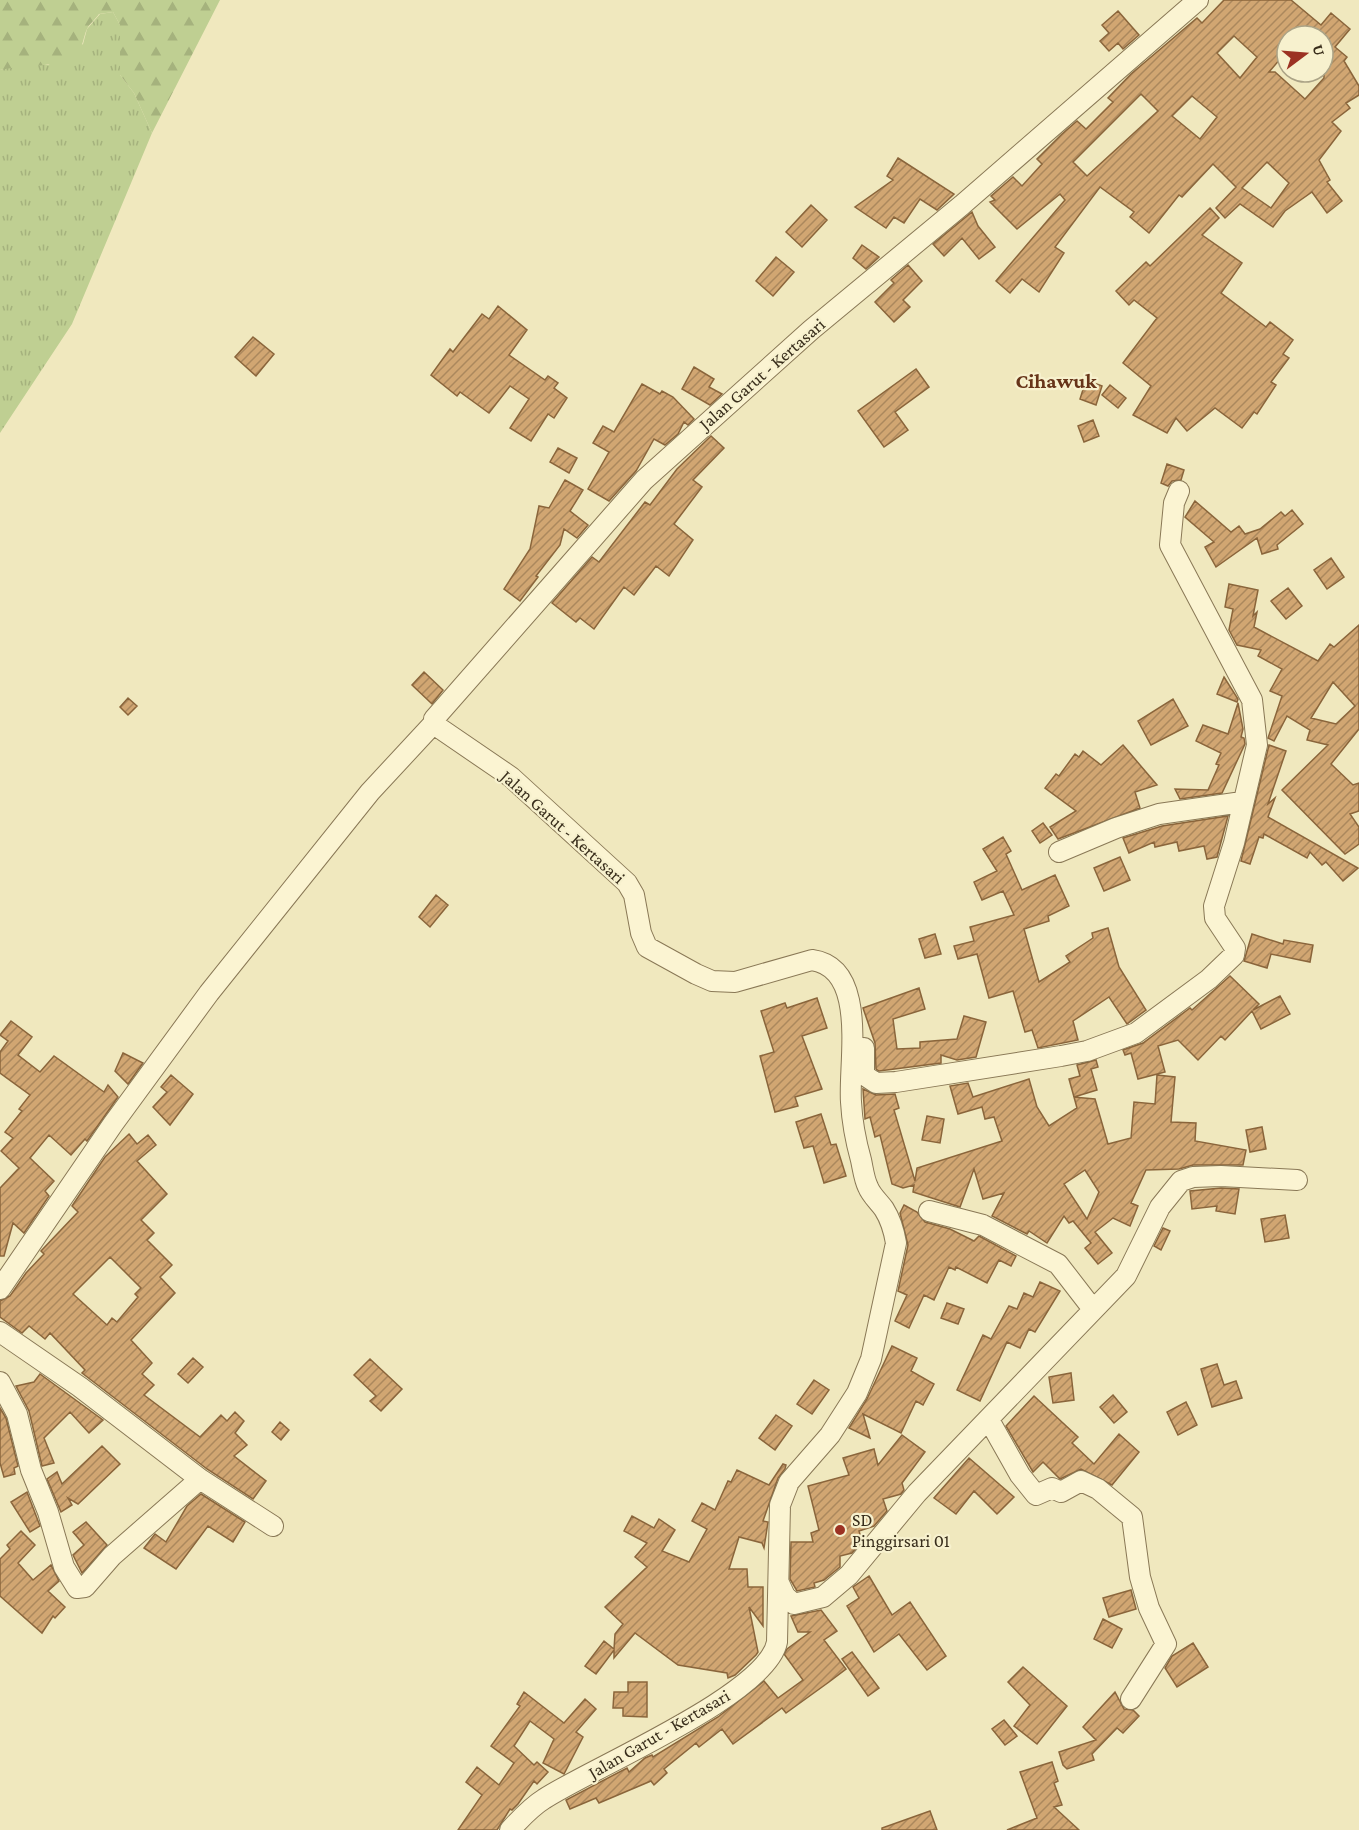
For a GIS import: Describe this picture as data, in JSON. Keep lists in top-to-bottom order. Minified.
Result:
{"streets":{"street":["Jalan Garut - Kertasari"]},"districts":["Cihawuk"],"places":["SD Pinggirsari 01"],"north":"right"}
